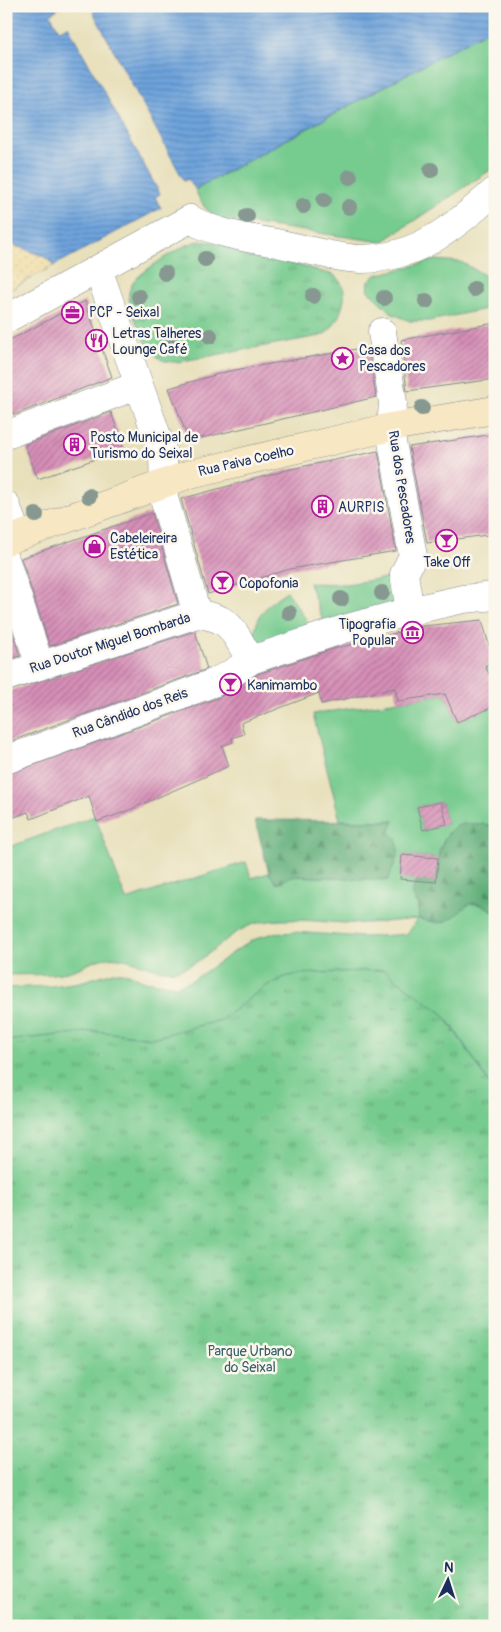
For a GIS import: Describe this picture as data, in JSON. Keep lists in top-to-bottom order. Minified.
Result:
{"streets":{"street":["Rua Paiva Coelho","Rua dos Pescadores","Rua Doutor Miguel Bombarda","Rua Cândido dos Reis"]},"crossings":[["Rua Paiva Coelho","Rua dos Pescadores"],["Rua dos Pescadores","Rua Cândido dos Reis"],["Rua Doutor Miguel Bombarda","Rua Cândido dos Reis"]],"parks":["Parque Urbano do Seixal"],"places":{"office":["PCP - Seixal"],"restaurant":["Letras Talheres Lounge Café"],"place":["Casa dos Pescadores"],"building":["Posto Municipal de Turismo do Seixal","AURPIS"],"bar":["Take Off","Copofonia","Kanimambo"],"shop":["Cabeleireira Estética"],"museum":["Tipografia Popular"]},"north":"top"}
